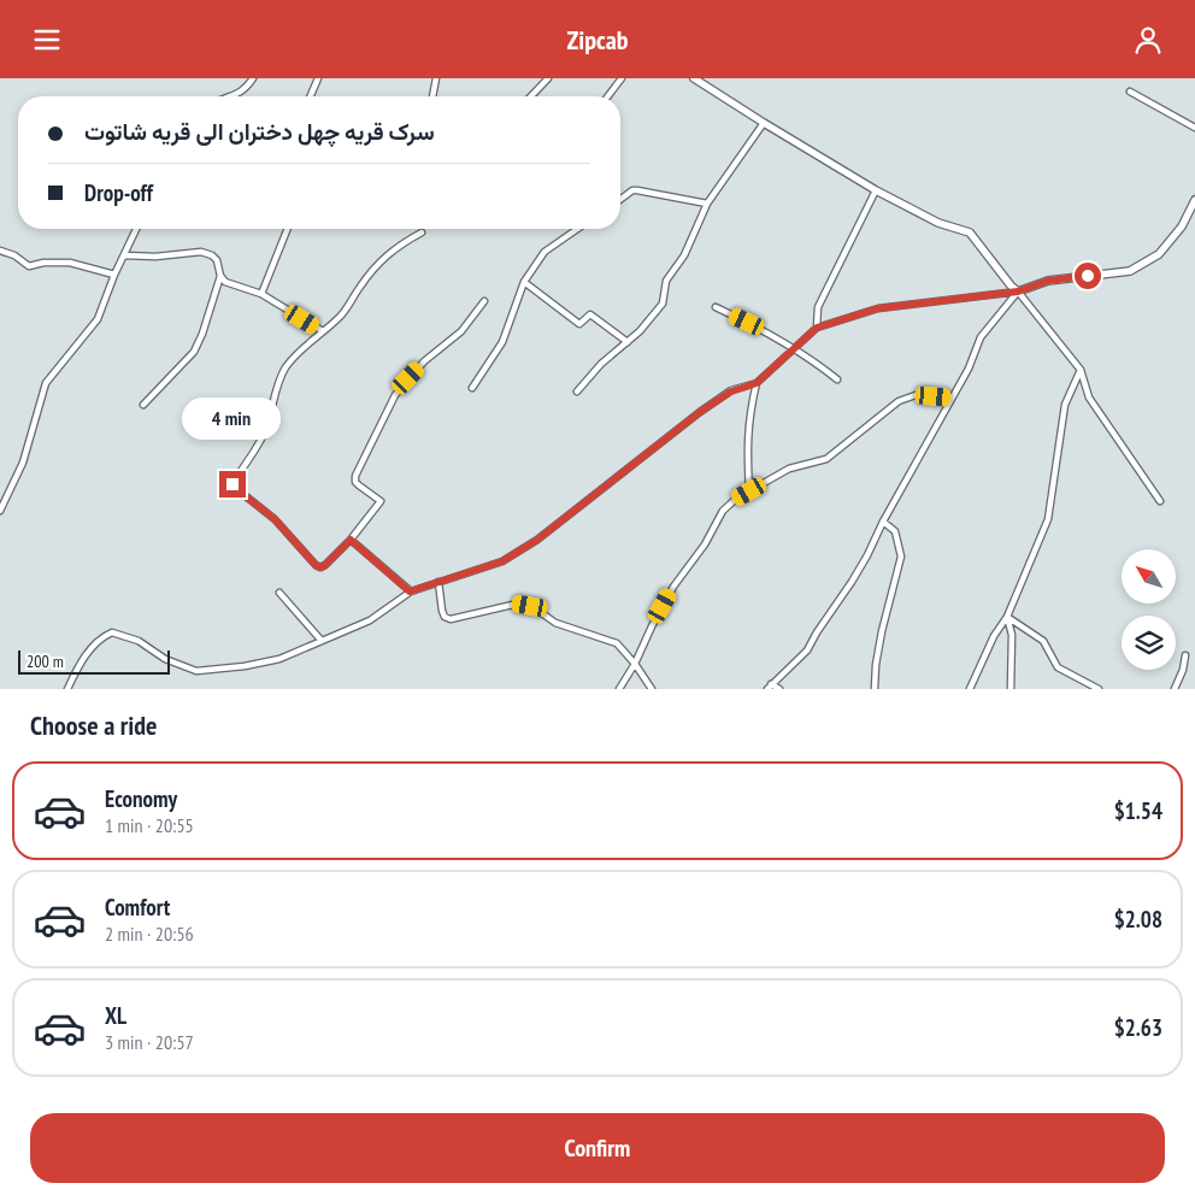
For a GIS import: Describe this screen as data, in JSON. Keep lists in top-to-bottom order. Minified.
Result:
{"scale_bar":"200 m","north":"top left","page":{"header":"Zipcab","banner":["سرک قریه چهل دختران الی قریه شاتوت","Drop-off"],"bubble":"4 min","scale":"200 m","heading":"Choose a ride","list":[{"name":"Economy","note":"1 min · 20:55","value":"$1.54"},{"name":"Comfort","note":"2 min · 20:56","value":"$2.08"},{"name":"XL","note":"3 min · 20:57","value":"$2.63"}],"buttons":"Confirm"}}
